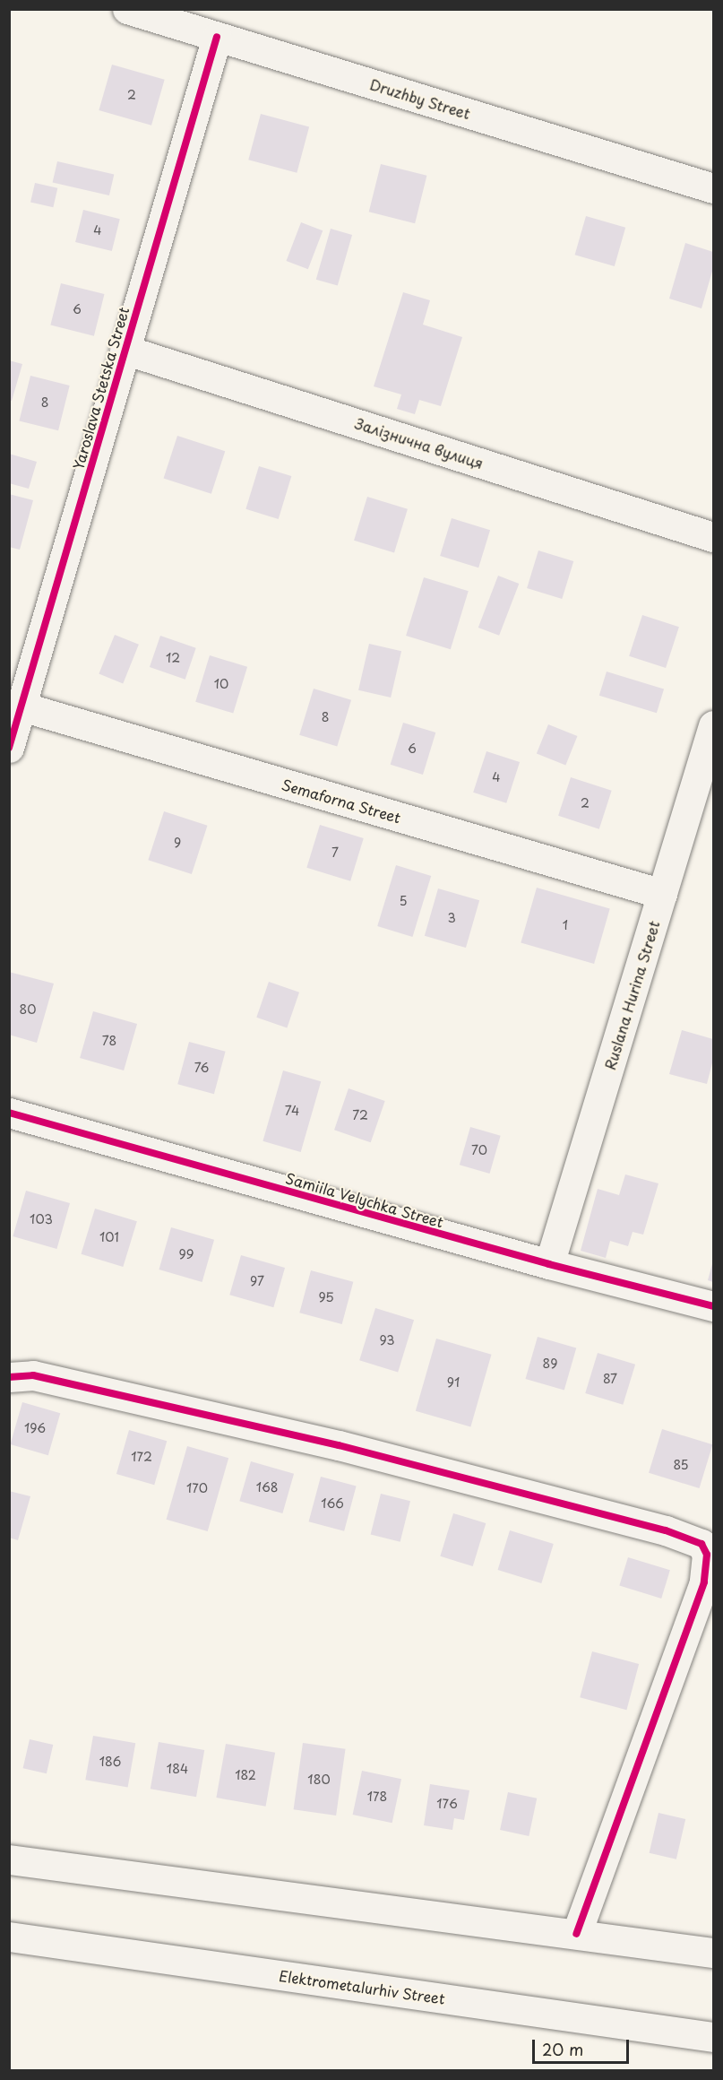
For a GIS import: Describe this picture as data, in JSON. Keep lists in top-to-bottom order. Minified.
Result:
{"streets":{"street":["Druzhby Street","Yaroslava Stetska Street","Залізнична вулиця","Semaforna Street","Ruslana Hurina Street","Samiila Velychka Street","Elektrometalurhiv Street"]},"crossings":[["Druzhby Street","Yaroslava Stetska Street"],["Yaroslava Stetska Street","Залізнична вулиця"],["Yaroslava Stetska Street","Semaforna Street"],["Semaforna Street","Ruslana Hurina Street"],["Ruslana Hurina Street","Samiila Velychka Street"]],"house_numbers":["2","4","6","8","12","10","8","6","4","2","9","7","5","3","1","80","78","76","74","72","70","103","101","99","97","95","93","89","87","91","196","172","85","168","170","166","186","184","182","180","178","176"],"scale_bar":"20 m"}
